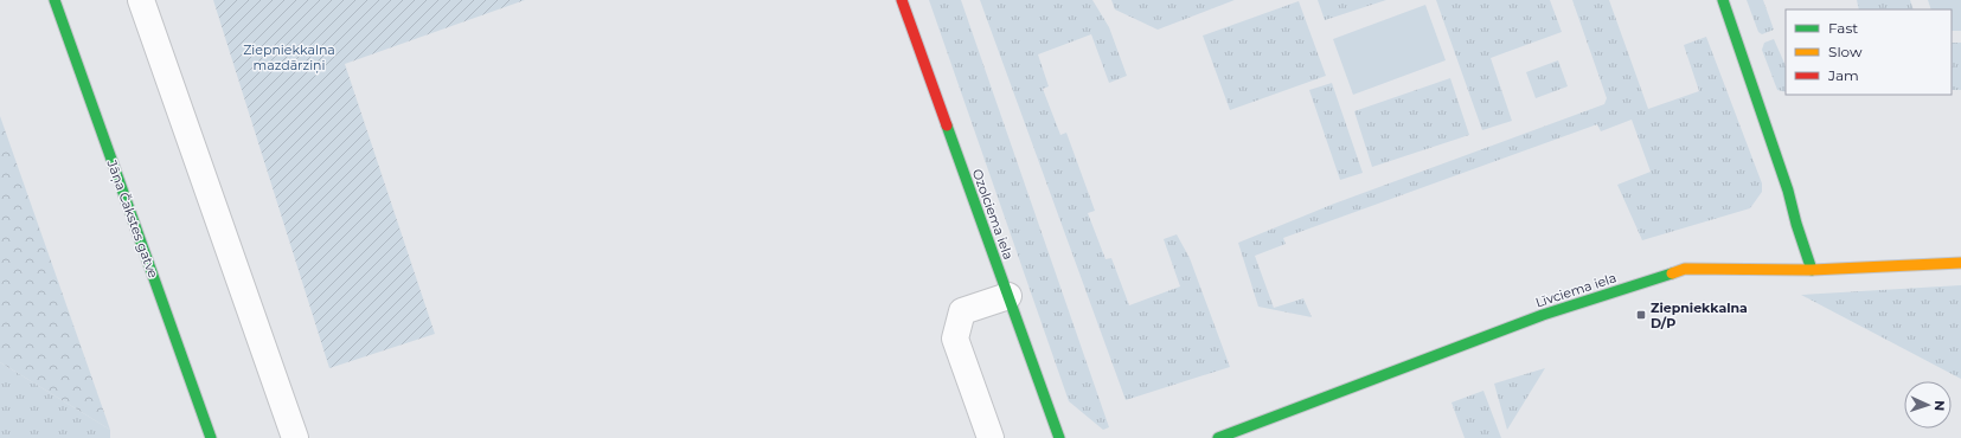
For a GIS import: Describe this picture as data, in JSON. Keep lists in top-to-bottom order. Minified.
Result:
{"streets":{"street":["Ozolciema iela","Jāņa Čakstes gatve","Līvciema iela"]},"parks":["Ziepniekkalna mazdārziņi"],"places":{"transit":["Ziepniekkalna D/P"]},"legend":["Fast","Slow","Jam"],"north":"right"}
